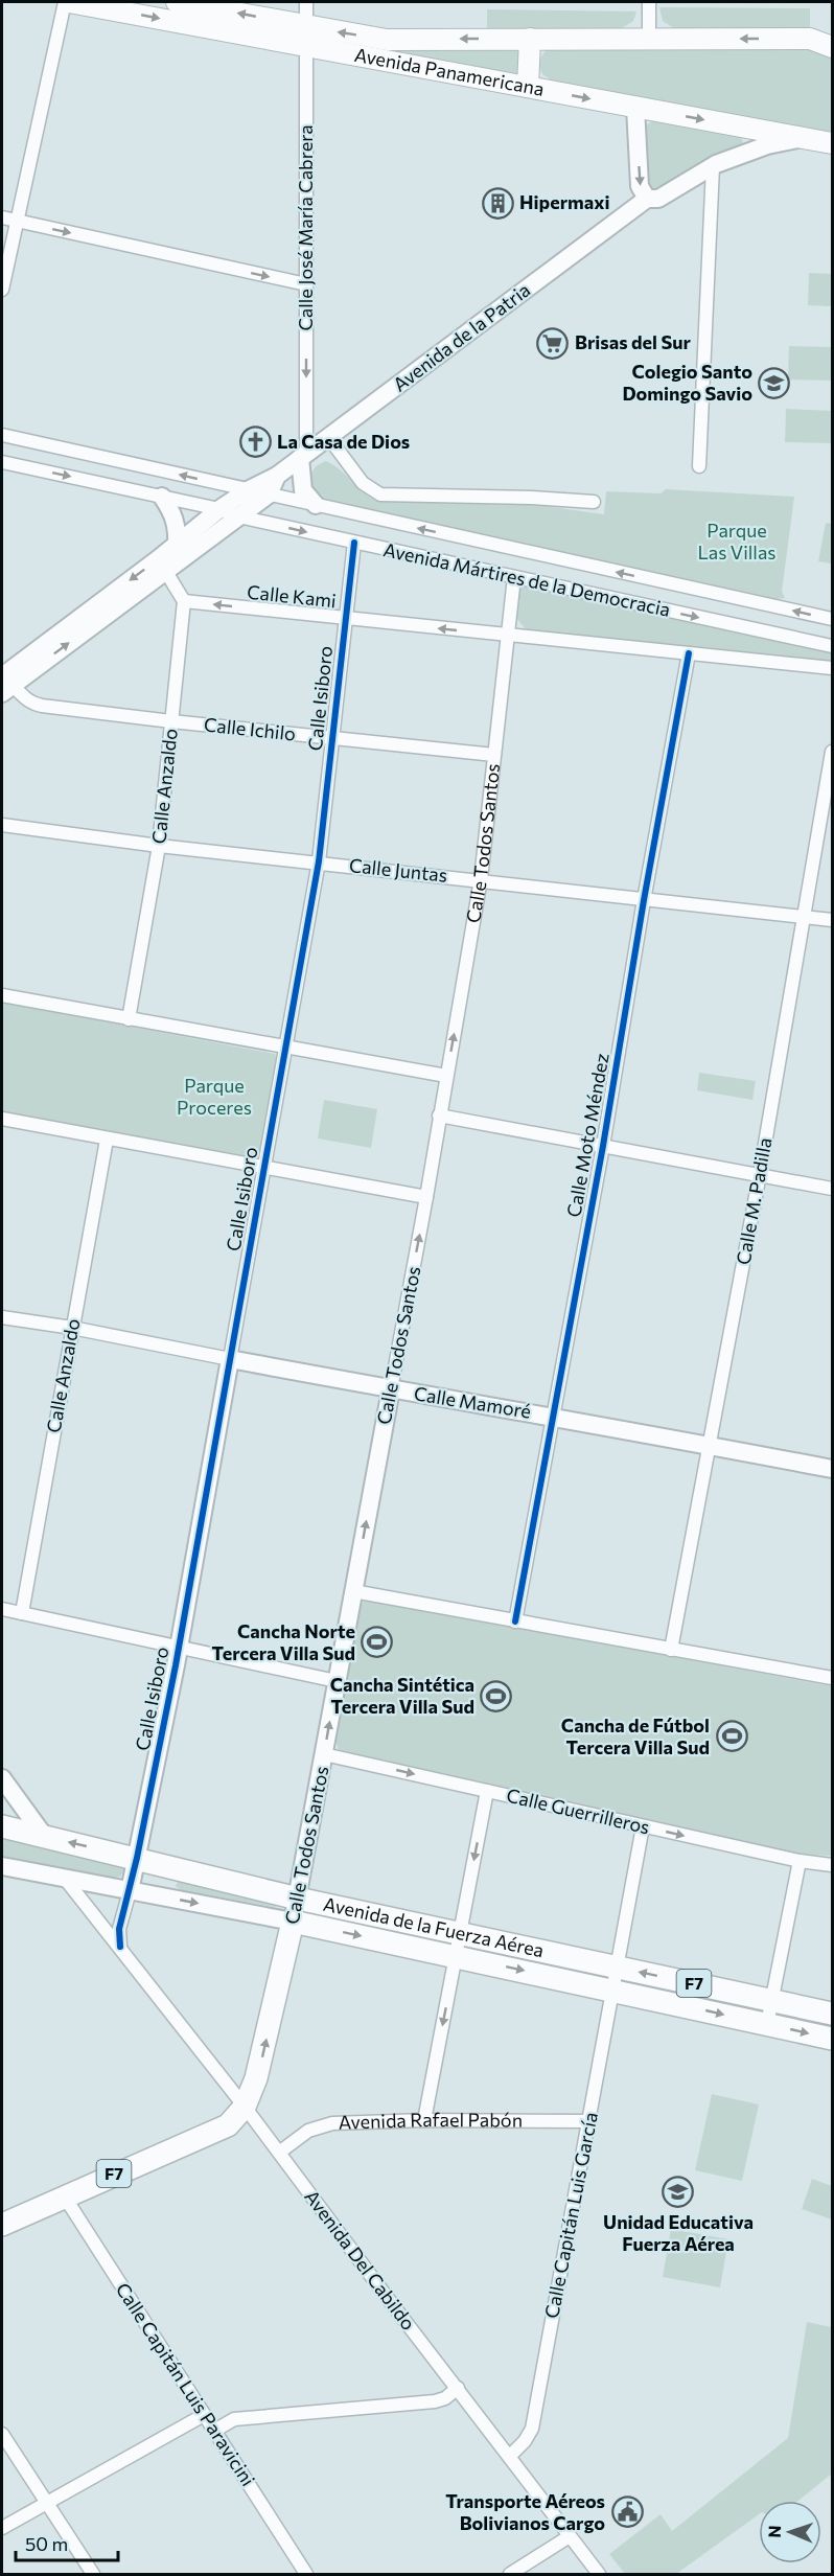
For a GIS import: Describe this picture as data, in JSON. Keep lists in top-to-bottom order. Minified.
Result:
{"streets":{"highway":["Calle Todos Santos","Avenida de la Fuerza Aérea","F7"],"main road":["Avenida Panamericana"],"street":["Calle José María Cabrera","Avenida de la Patria","Avenida Mártires de la Democracia","Calle Kami","Calle Isiboro","Calle Ichilo","Calle Anzaldo","Calle Juntas","Calle Moto Méndez","Calle M. Padilla","Calle Mamoré","Calle Guerrilleros","Avenida Rafael Pabón","Calle Capitán Luis García","Avenida Del Cabildo","Calle Capitán Luis Paravicini"]},"crossings":[["Avenida Panamericana","Calle José María Cabrera"],["Avenida Panamericana","Avenida de la Patria"],["Calle José María Cabrera","Avenida de la Patria"],["Avenida de la Patria","Avenida Mártires de la Democracia"],["Avenida de la Patria","Calle Ichilo"],["Avenida Mártires de la Democracia","Calle Isiboro"],["Avenida Mártires de la Democracia","Calle Todos Santos"],["Calle Kami","Calle Isiboro"],["Calle Kami","Calle Anzaldo"],["Calle Kami","Calle Todos Santos"],["Calle Kami","Calle Moto Méndez"],["Calle Isiboro","Calle Ichilo"],["Calle Isiboro","Calle Juntas"],["Calle Isiboro","Calle Mamoré"],["Calle Isiboro","Avenida de la Fuerza Aérea"],["Calle Ichilo","Calle Anzaldo"],["Calle Ichilo","Calle Todos Santos"],["Calle Anzaldo","Calle Juntas"],["Calle Anzaldo","Calle Mamoré"],["Calle Todos Santos","Calle Juntas"],["Calle Todos Santos","Calle Mamoré"],["Calle Todos Santos","Calle Guerrilleros"],["Calle Todos Santos","Avenida de la Fuerza Aérea"],["Calle Todos Santos","F7"],["Calle Todos Santos","Avenida Del Cabildo"],["Calle Juntas","Calle Moto Méndez"],["Calle Juntas","Calle M. Padilla"],["Calle Moto Méndez","Calle Mamoré"],["Calle M. Padilla","Calle Mamoré"],["Calle Guerrilleros","Calle Capitán Luis García"],["Avenida de la Fuerza Aérea","Calle Capitán Luis García"],["Avenida de la Fuerza Aérea","Avenida Del Cabildo"],["F7","Avenida Del Cabildo"],["F7","Calle Capitán Luis Paravicini"],["Avenida Rafael Pabón","Calle Capitán Luis García"],["Avenida Rafael Pabón","Avenida Del Cabildo"],["Calle Capitán Luis García","Avenida Del Cabildo"]],"one_way":["Calle José María Cabrera","Calle Kami","Calle Todos Santos","Calle Guerrilleros"],"parks":["Parque Las Villas","Parque Proceres"],"places":{"building":["Hipermaxi"],"supermarket":["Brisas del Sur"],"school or university":["Colegio Santo Domingo Savio","Unidad Educativa Fuerza Aérea"],"church":["La Casa de Dios"],"sports":["Cancha Norte Tercera Villa Sud","Cancha Sintética Tercera Villa Sud","Cancha de Fútbol Tercera Villa Sud"],"public building":["Transporte Aéreos Bolivianos Cargo"]},"scale_bar":"50 m","north":"left"}
